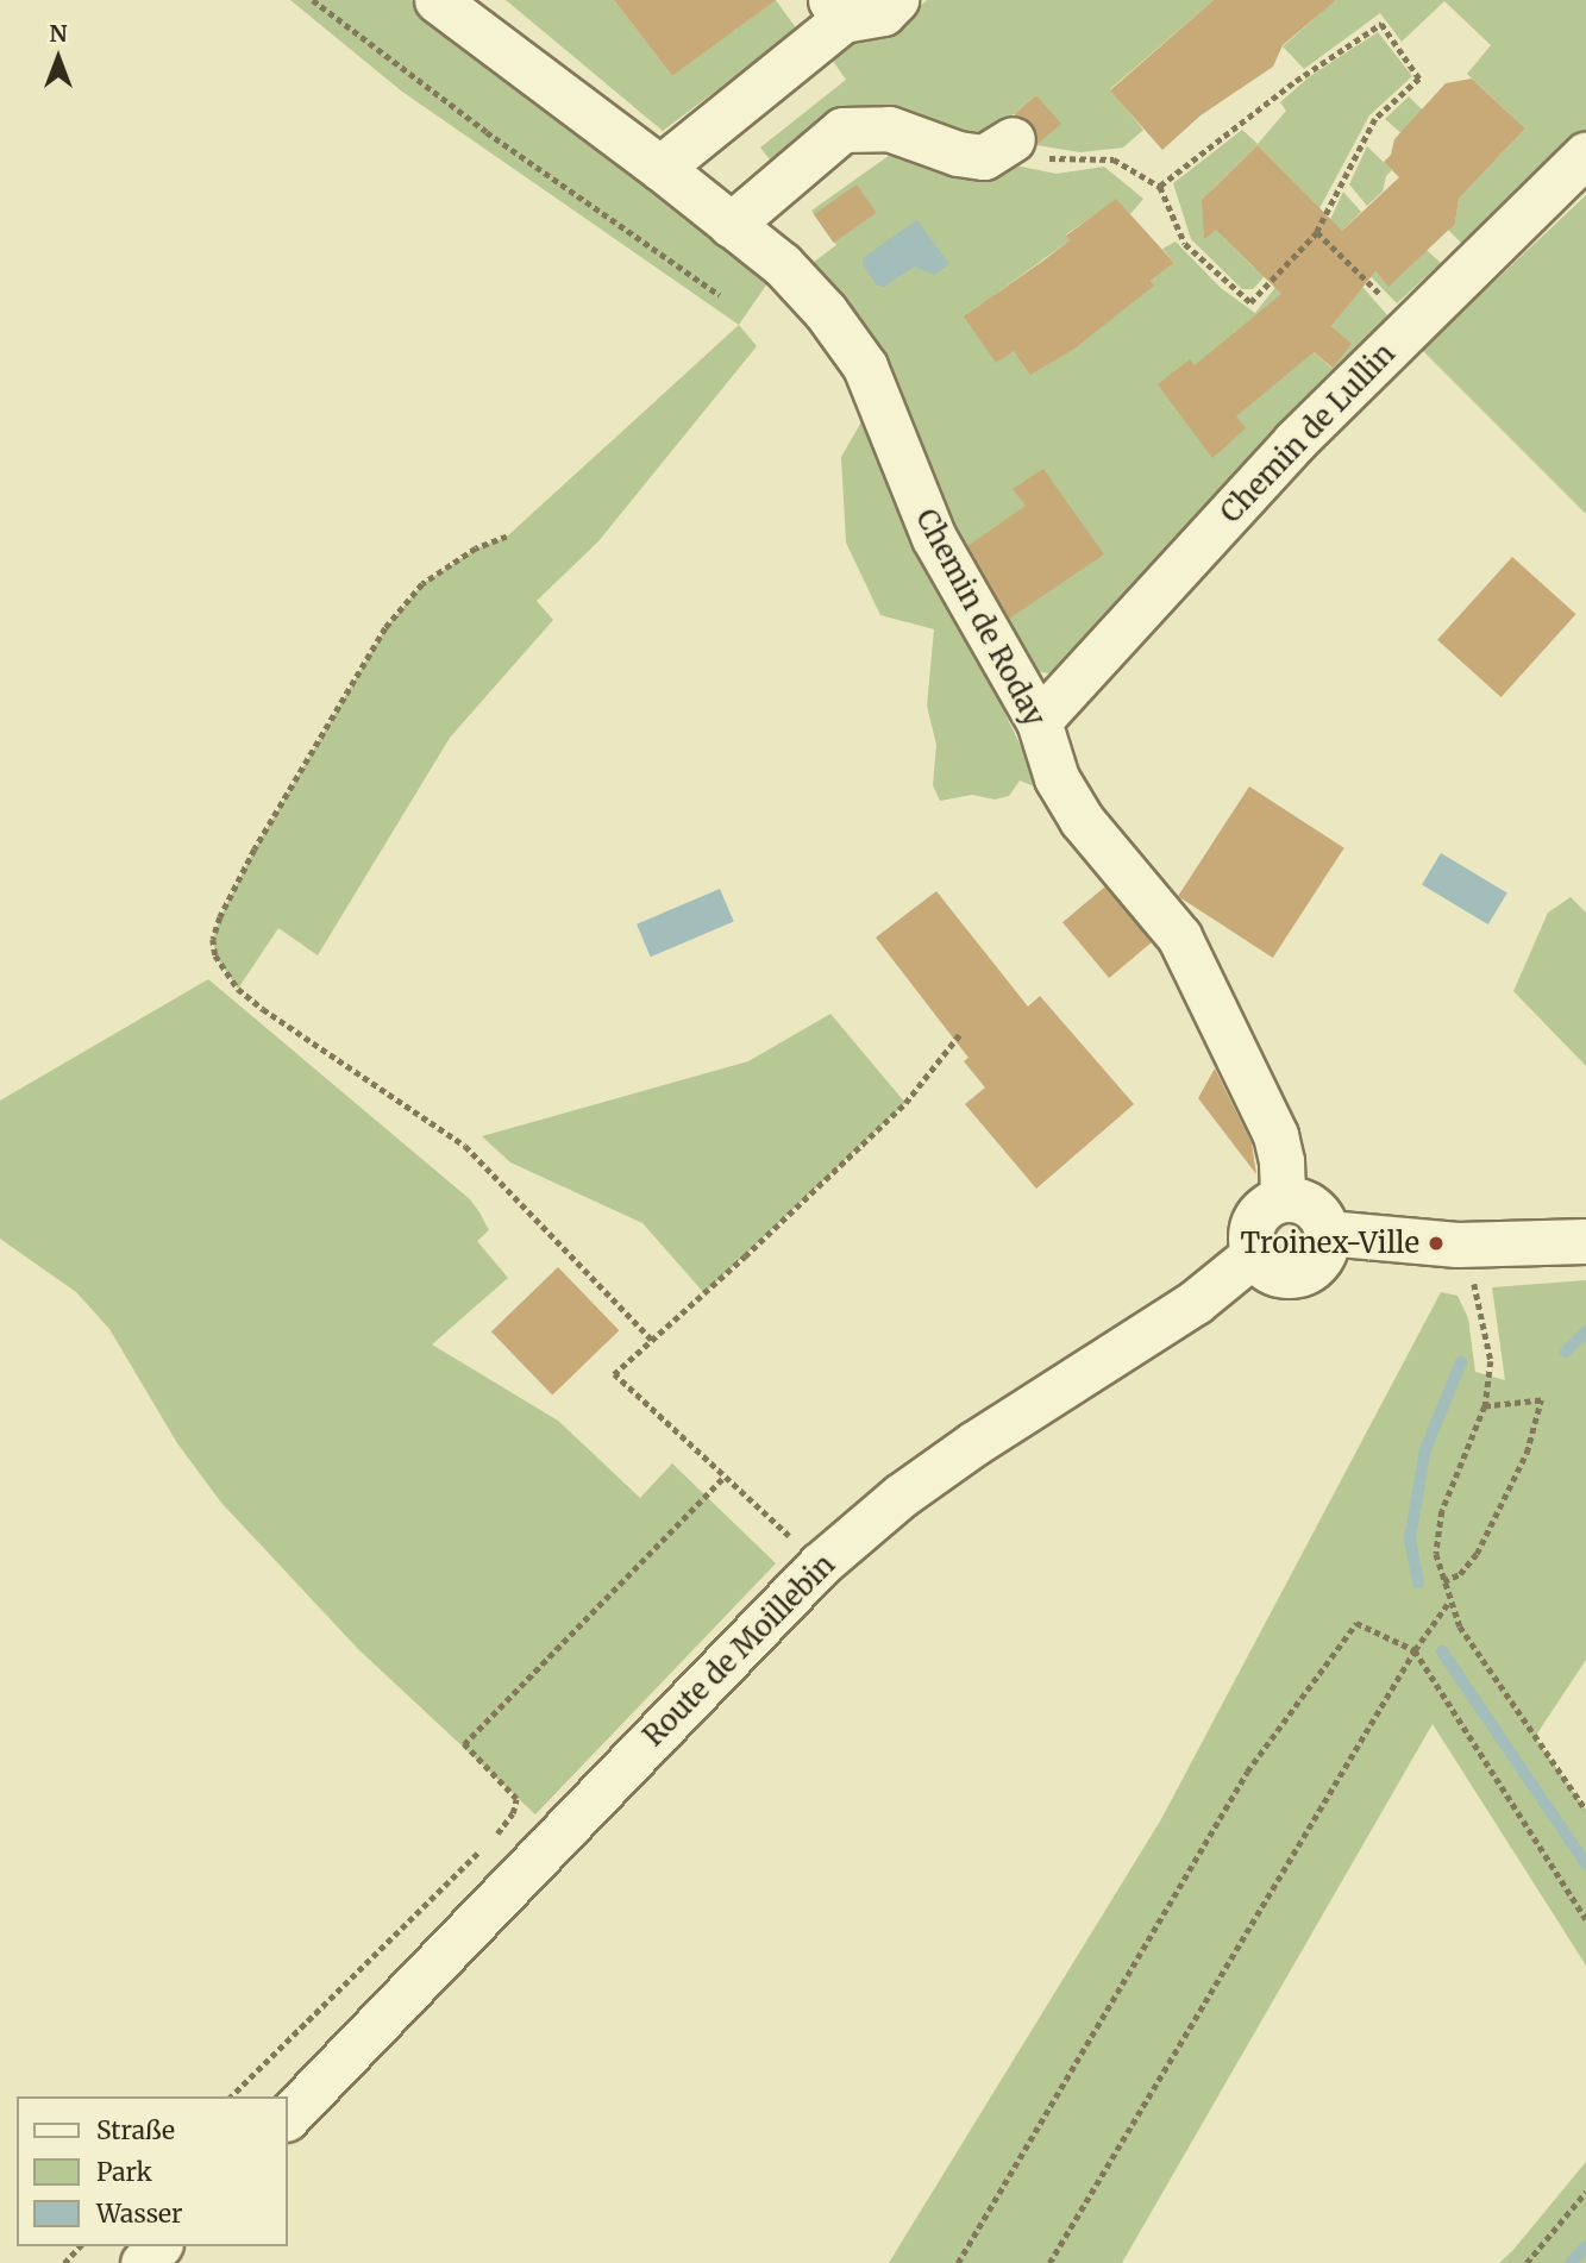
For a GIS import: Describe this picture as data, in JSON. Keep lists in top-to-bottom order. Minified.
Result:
{"streets":{"street":["Chemin de Lullin","Chemin de Roday","Route de Moillebin"]},"crossings":[["Chemin de Lullin","Chemin de Roday"],["Chemin de Roday","Route de Moillebin"]],"places":["Troinex-Ville"],"legend":["Straße","Park","Wasser"],"north":"top"}
